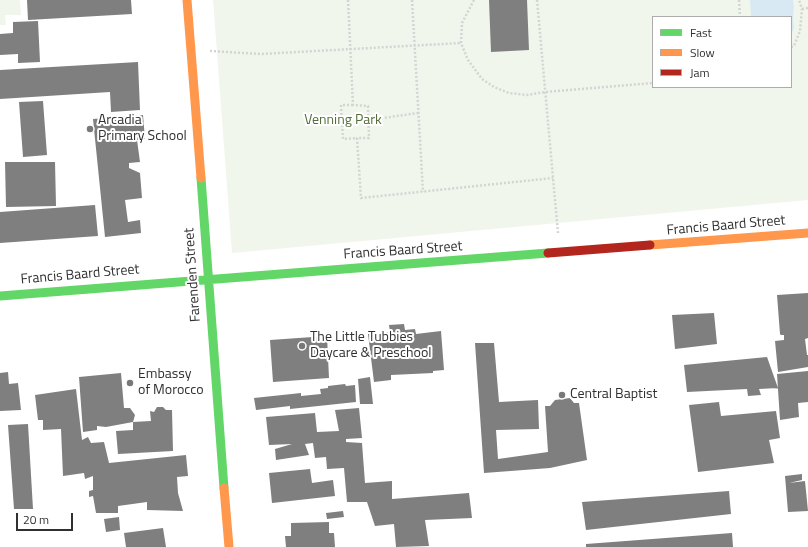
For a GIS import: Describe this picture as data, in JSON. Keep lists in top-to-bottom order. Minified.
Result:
{"streets":{"main road":["Francis Baard Street","Farenden Street"]},"crossings":[["Francis Baard Street","Farenden Street"]],"parks":["Venning Park"],"places":["Arcadia Primary School","The Little Tubbies Daycare & Preschool","Embassy of Morocco","Central Baptist"],"legend":["Fast","Slow","Jam"],"scale_bar":"20 m"}
